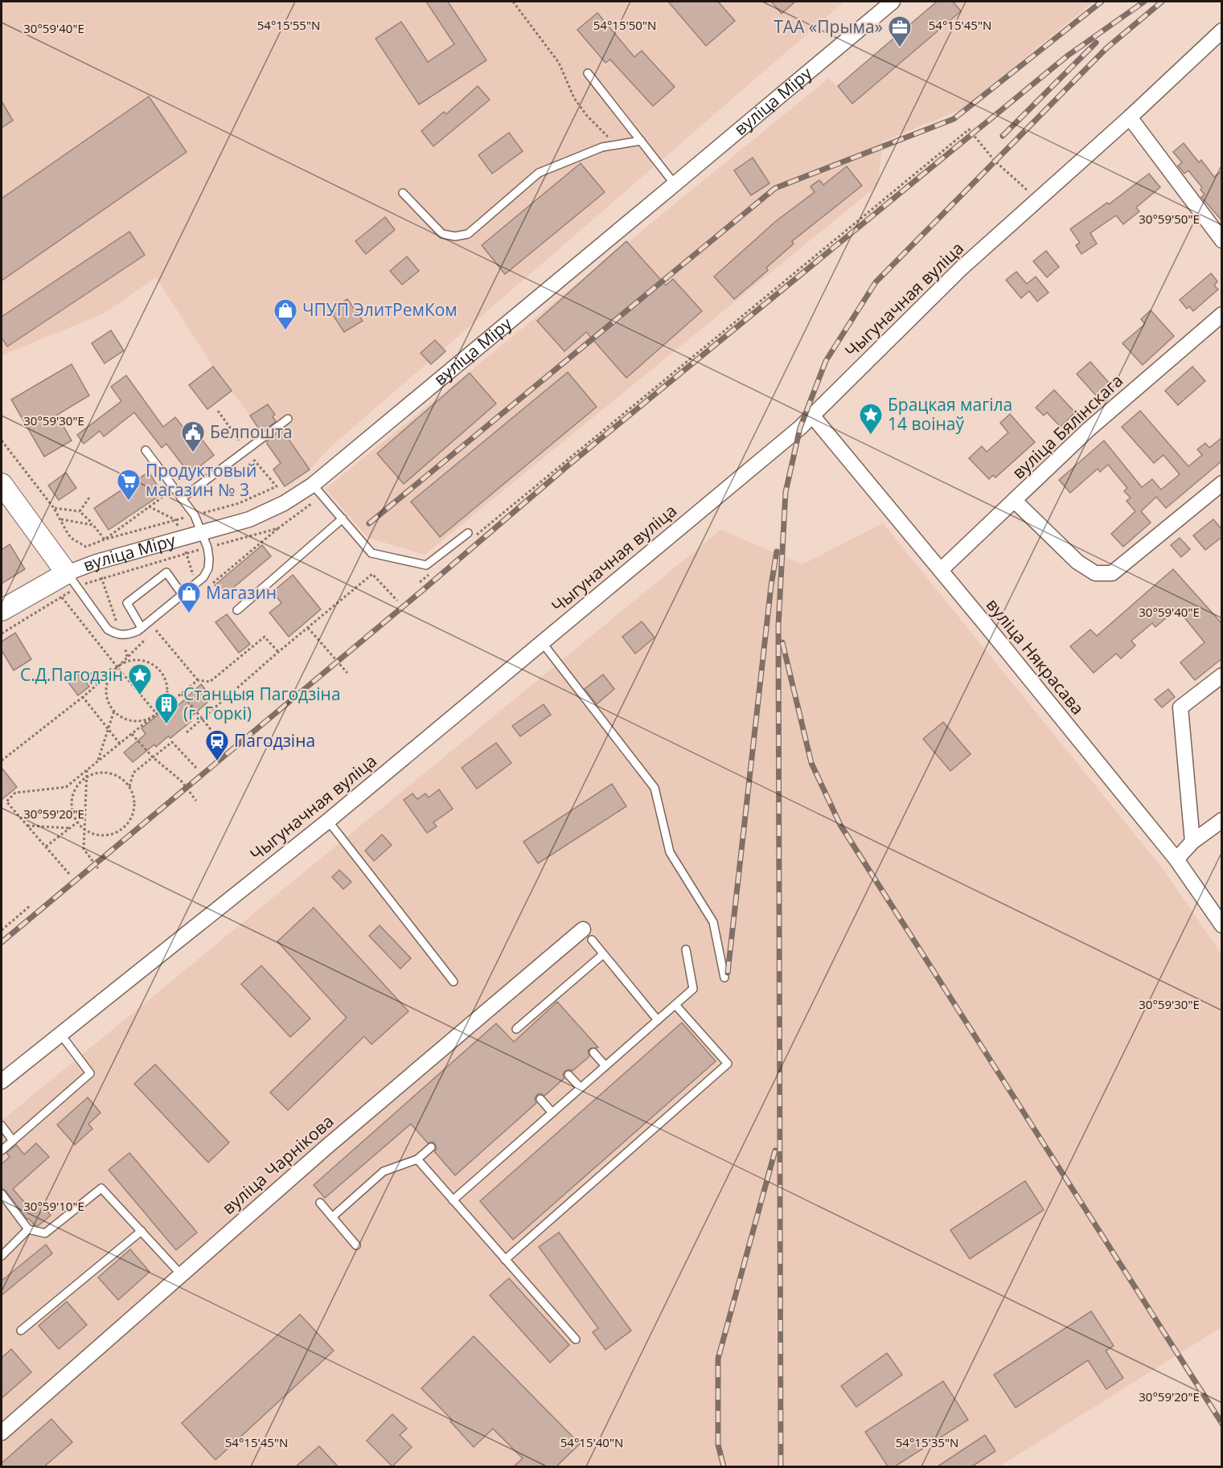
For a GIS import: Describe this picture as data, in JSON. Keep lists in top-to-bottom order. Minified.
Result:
{"streets":{"main road":["вуліца Міру"],"street":["Чыгуначная вуліца","вуліца Бялінскага","вуліца Някрасава","вуліца Чарнікова"]},"crossings":[["Чыгуначная вуліца","вуліца Някрасава"],["вуліца Бялінскага","вуліца Някрасава"]],"places":{"office":["ТАА «Прыма»"],"shop":["ЧПУП ЭлитРемКом","Магазин"],"place":["Брацкая магіла 14 воінаў","С.Д.Пагодзін"],"public building":["Белпошта"],"supermarket":["Продуктовый магазин № 3"],"building":["Станцыя Пагодзіна (г. Горкі)"],"station":["Пагодзіна"]},"coordinates":["54°15'55\"N","54°15'50\"N","54°15'45\"N","30°59'40\"E","30°59'50\"E","30°59'30\"E","30°59'20\"E","30°59'10\"E","54°15'40\"N","54°15'35\"N"]}
